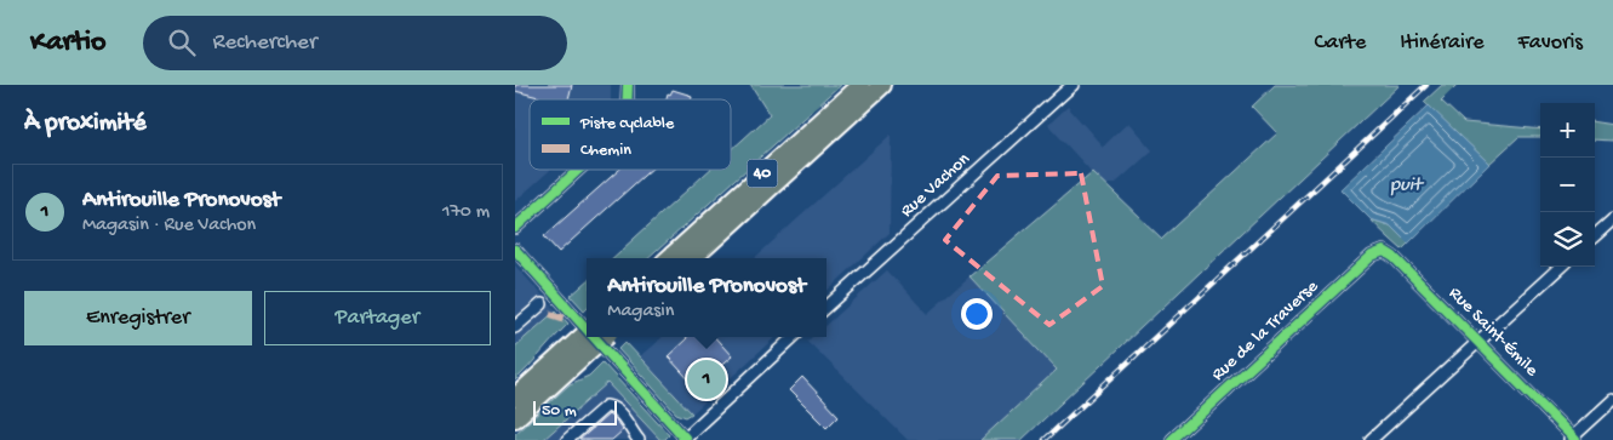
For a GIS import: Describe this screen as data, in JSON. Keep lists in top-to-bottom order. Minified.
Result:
{"streets":{"highway":["40"],"street":["Rue Vachon","Rue de la Traverse","Rue Saint-Émile"]},"crossings":[["Rue de la Traverse","Rue Saint-Émile"]],"water":["puit"],"legend":["Piste cyclable","Chemin"],"scale_bar":"50 m","page":{"header":"Kartio","search":"Rechercher","nav":["Carte","Itinéraire","Favoris"],"heading":"À proximité","map_buttons":["+","−"],"list":[{"mark":"1","name":"Antirouille Pronovost","note":"Magasin · Rue Vachon","value":"170 m"}],"popup":["Antirouille Pronovost","Magasin"],"buttons":["Enregistrer","Partager"],"pins":"1","scale":"50 m"}}
